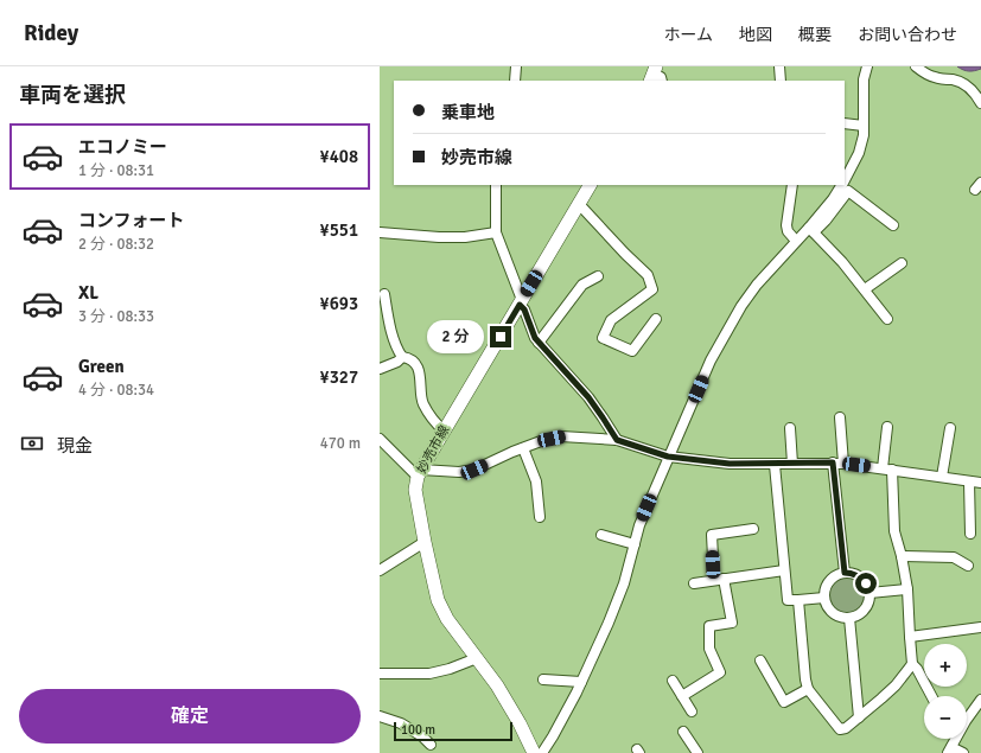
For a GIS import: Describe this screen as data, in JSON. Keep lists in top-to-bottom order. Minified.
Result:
{"streets":{"main road":["妙売市線"]},"scale_bar":"100 m","page":{"header":"Ridey","nav":["ホーム","地図","概要","お問い合わせ"],"heading":"車両を選択","banner":["乗車地","妙売市線"],"list":[{"name":"エコノミー","note":"1 分 · 08:31","value":"¥408"},{"name":"コンフォート","note":"2 分 · 08:32","value":"¥551"},{"name":"XL","note":"3 分 · 08:33","value":"¥693"},{"name":"Green","note":"4 分 · 08:34","value":"¥327"}],"bubble":"2 分","pay":["現金","470 m"],"map_buttons":["+","−"],"buttons":"確定","scale":"100 m"}}
